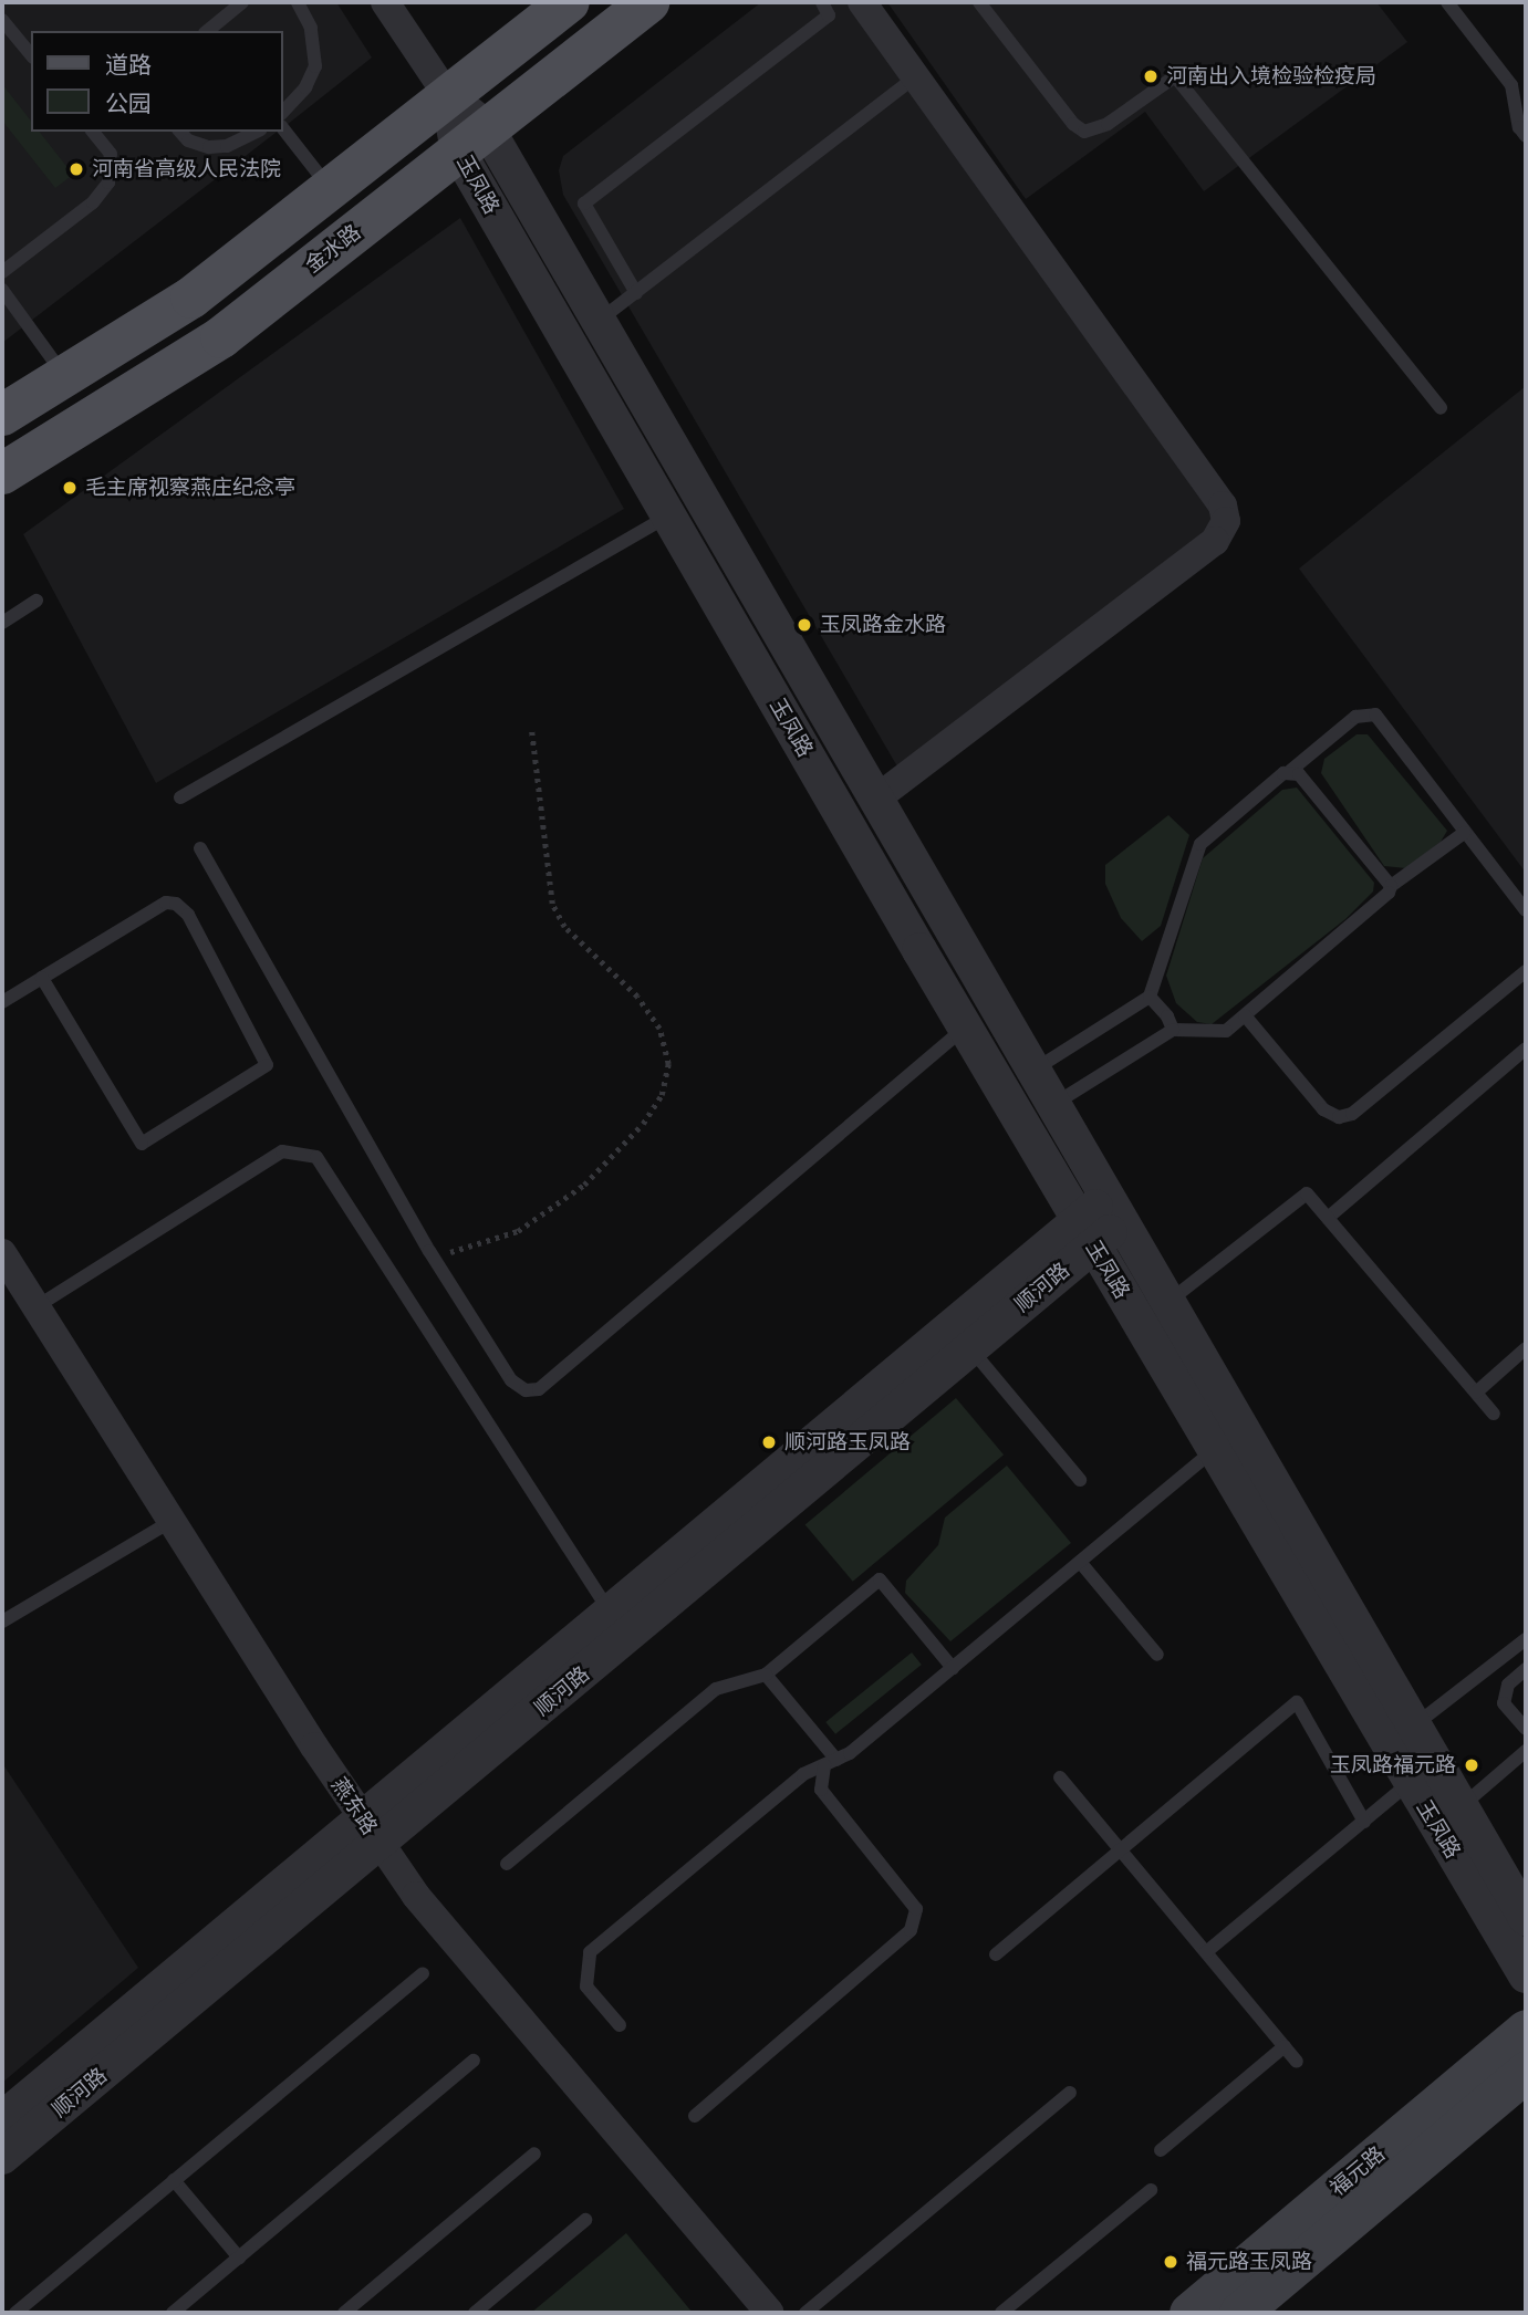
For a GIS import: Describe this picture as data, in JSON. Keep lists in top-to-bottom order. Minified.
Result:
{"streets":{"main road":["金水路","福元路"],"street":["玉凤路","顺河路","燕东路"]},"crossings":[["玉凤路","金水路"],["玉凤路","顺河路"],["顺河路","燕东路"]],"places":["河南出入境检验检疫局","河南省高级人民法院","毛主席视察燕庄纪念亭","玉凤路金水路","顺河路玉凤路","玉凤路福元路","福元路玉凤路"],"legend":["道路","公园"]}
